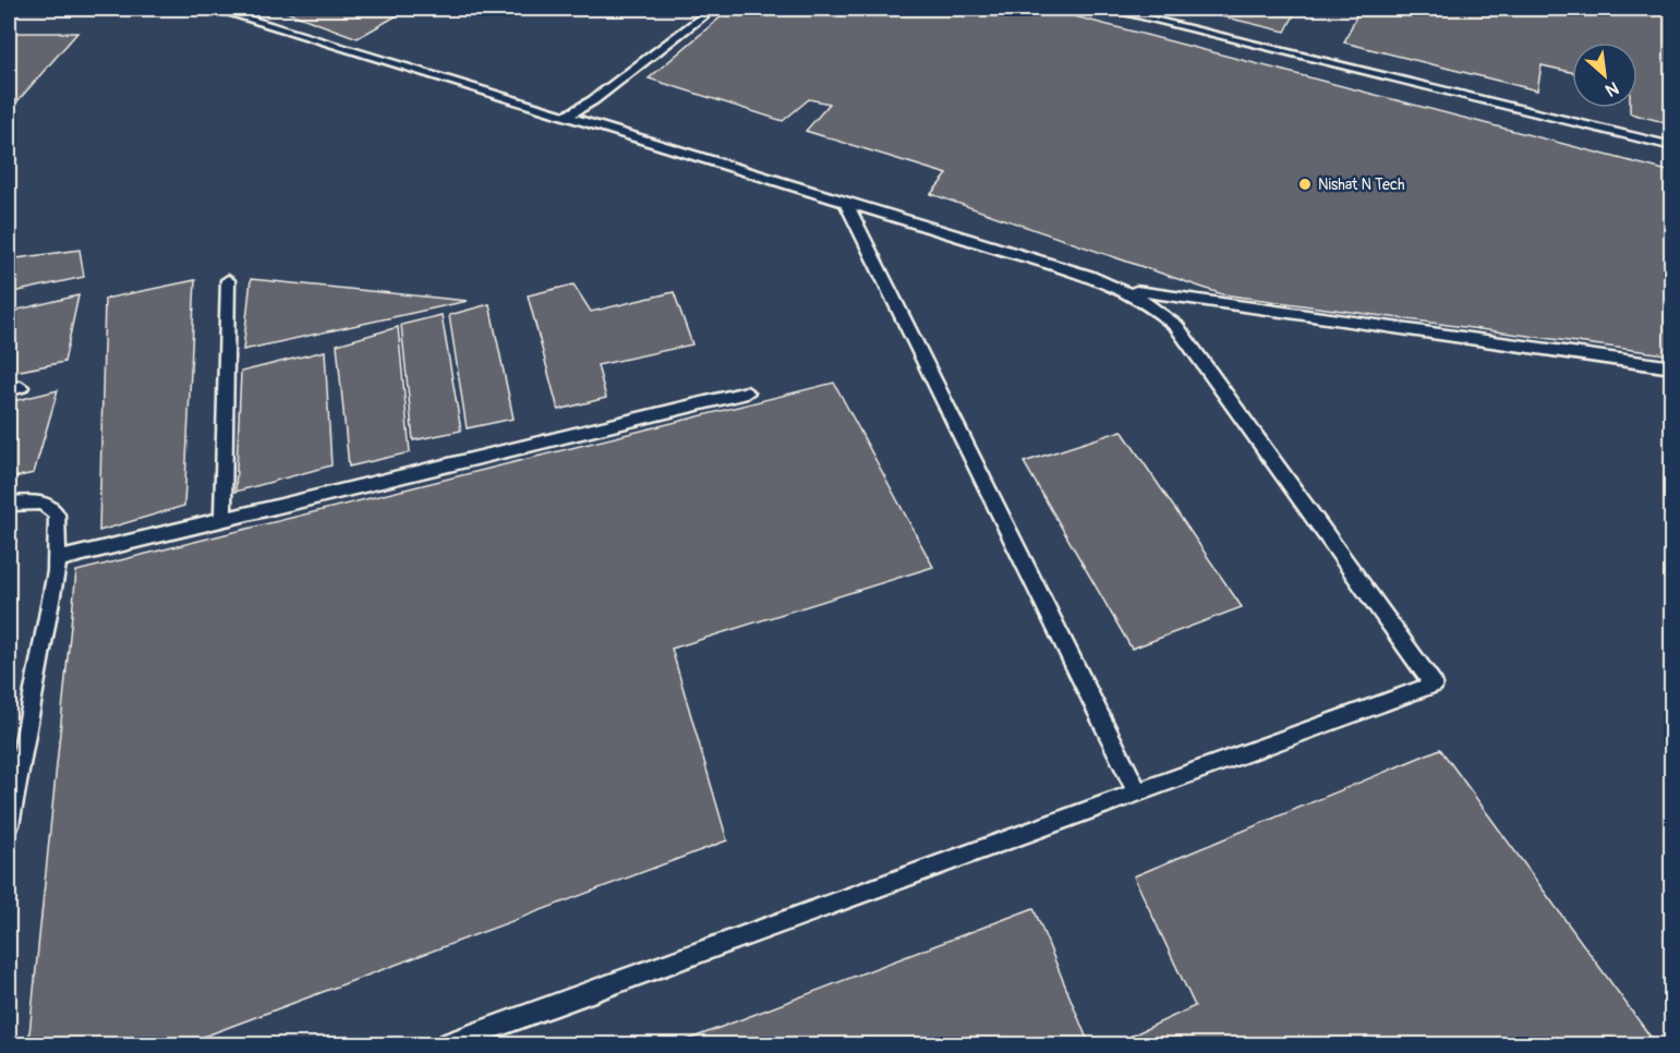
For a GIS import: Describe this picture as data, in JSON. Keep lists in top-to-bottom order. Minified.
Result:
{"places":["Nishat N Tech"],"north":"bottom right"}
